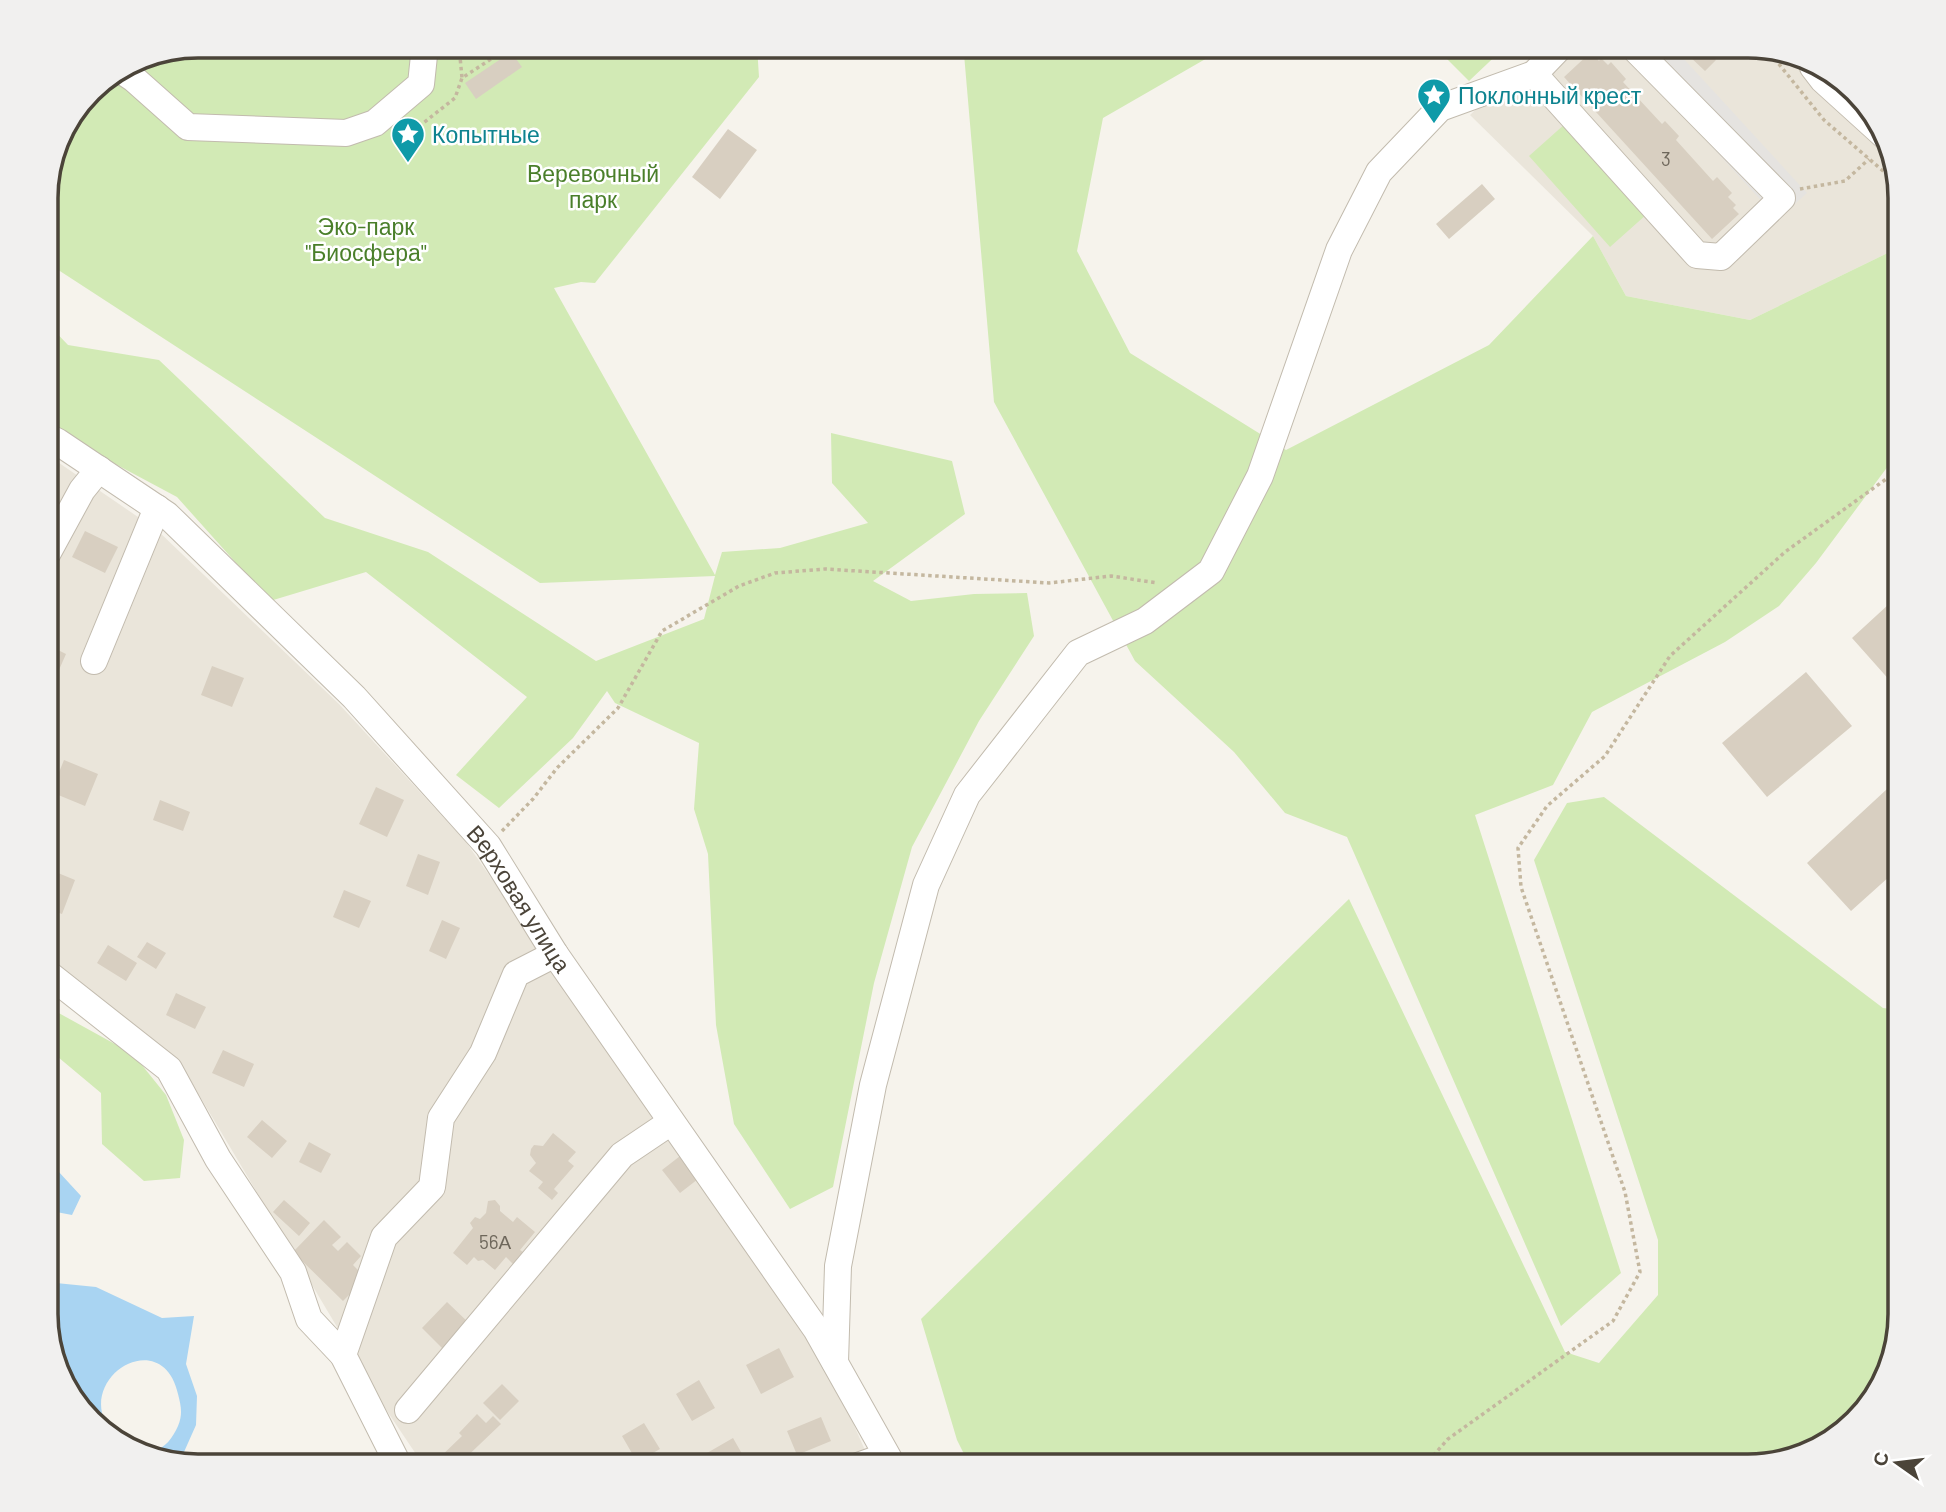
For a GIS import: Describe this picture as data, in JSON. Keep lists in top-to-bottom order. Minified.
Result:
{"streets":{"street":["Верховая улица"]},"parks":["Веревочный парк","Эко-парк \"Биосфера\""],"places":{"place":["Поклонный крест","Копытные"]},"house_numbers":["3","56А"],"north":"left"}
